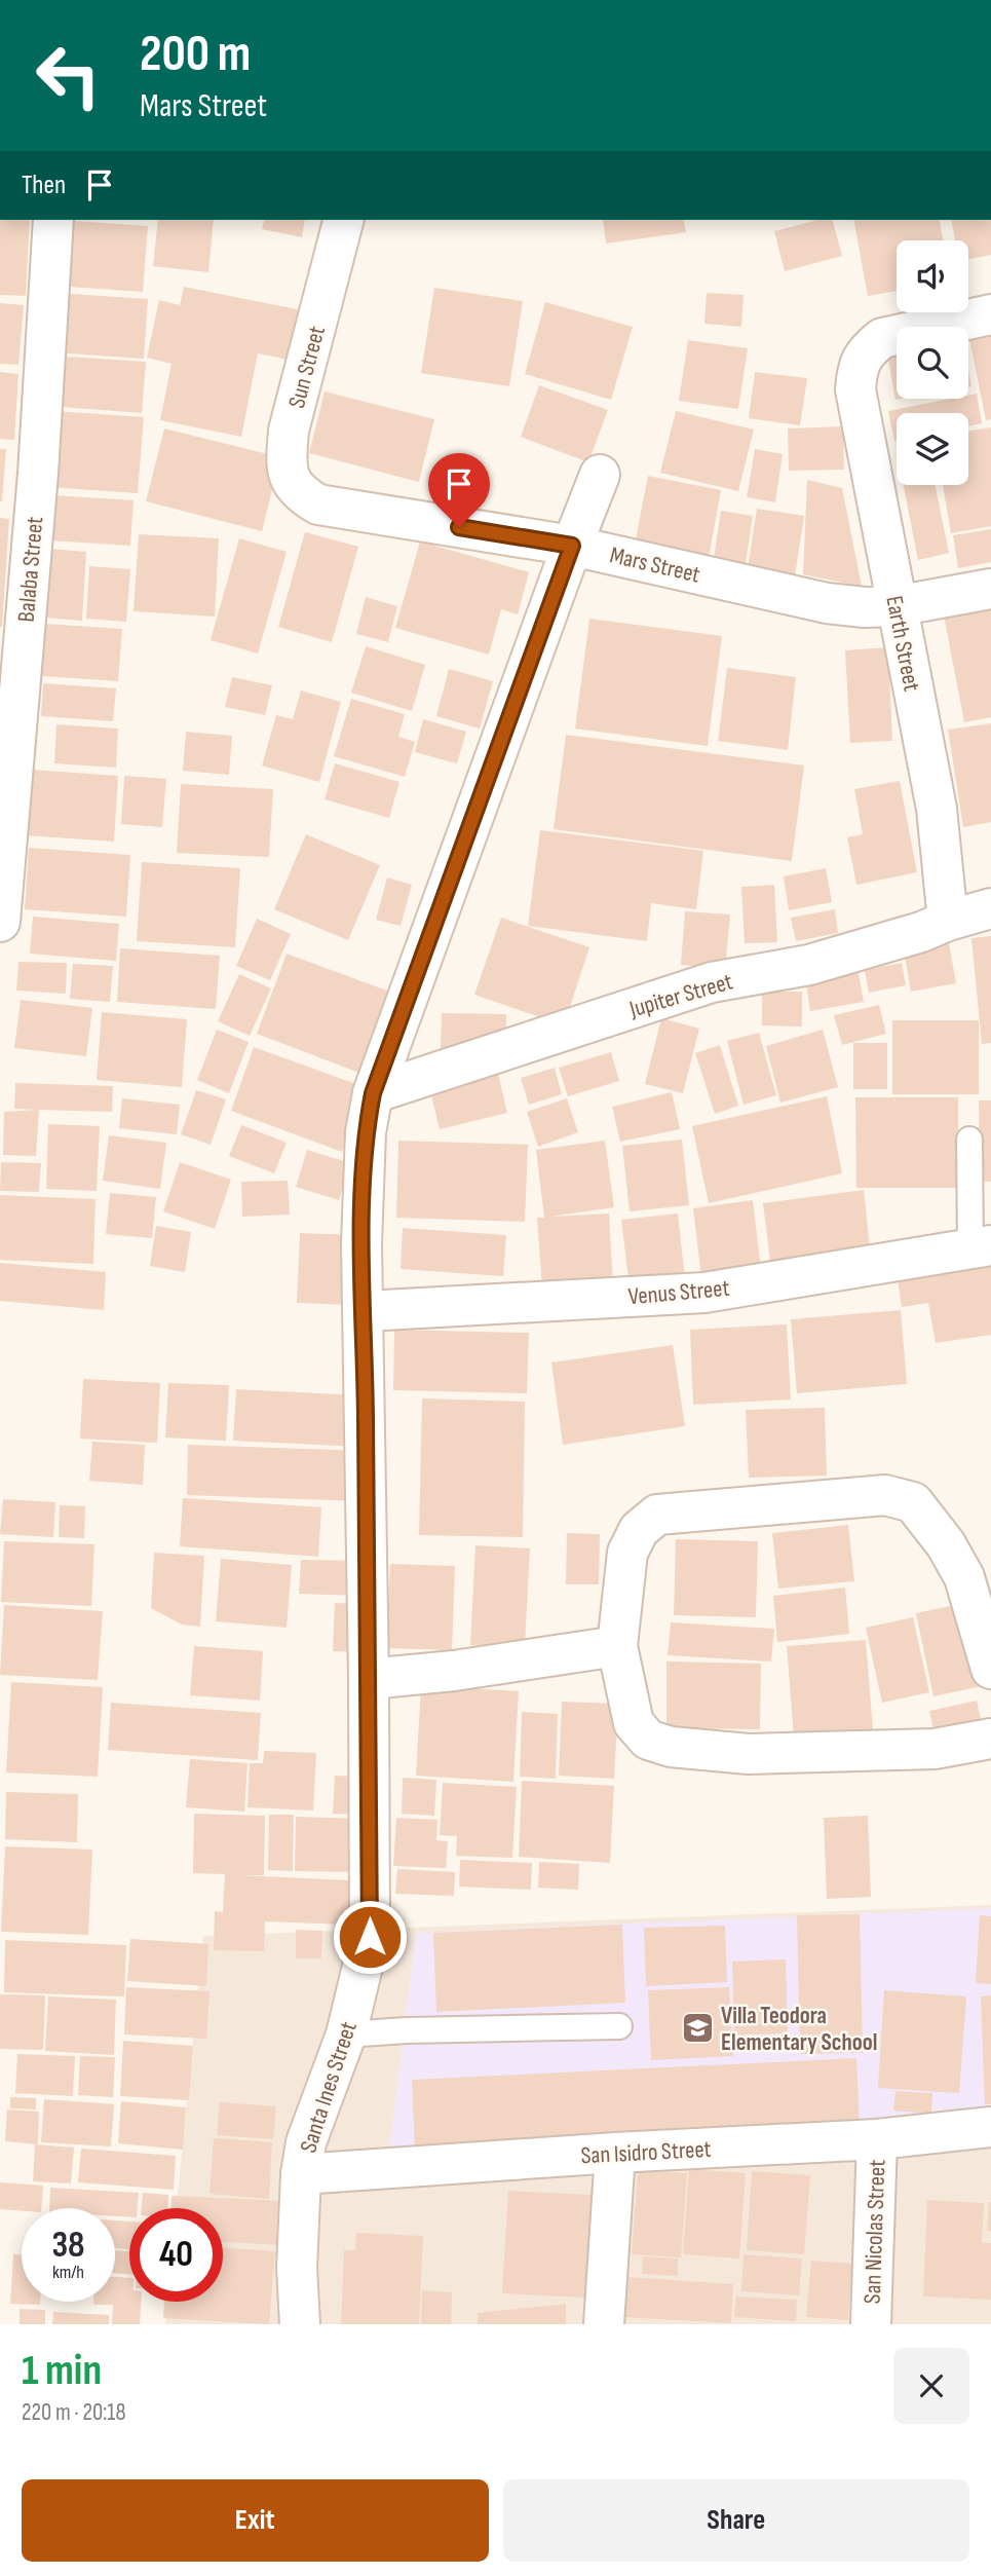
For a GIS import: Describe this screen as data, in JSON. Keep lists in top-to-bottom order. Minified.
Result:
{"streets":{"street":["Sun Street","Mars Street","Balaba Street","Earth Street","Jupiter Street","Venus Street","Santa Ines Street","San Isidro Street","San Nicolas Street"]},"crossings":[["Sun Street","Mars Street"],["Mars Street","Earth Street"],["Mars Street","Santa Ines Street"],["Earth Street","Jupiter Street"],["Jupiter Street","Santa Ines Street"],["Venus Street","Santa Ines Street"],["Santa Ines Street","San Isidro Street"],["San Isidro Street","San Nicolas Street"]],"places":{"school or university":["Villa Teodora Elementary School"]},"page":{"turn":["200 m","Mars Street"],"then":"Then","speed":"38 km/h","limit":"40","heading":["1 min","220 m · 20:18"],"buttons":["Exit","Share"]}}
